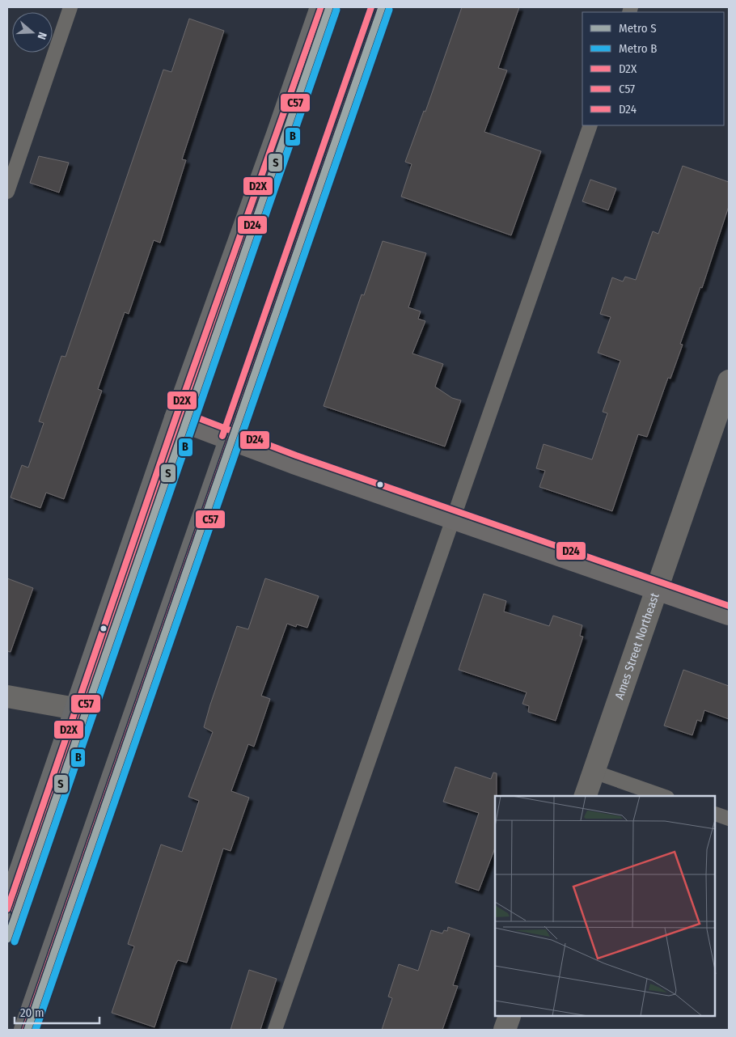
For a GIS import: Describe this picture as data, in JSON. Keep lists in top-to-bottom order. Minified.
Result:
{"streets":{"street":["Ames Street Northeast"]},"lines":["metro line S","transit line D2X","transit line D24","metro line B","transit line C57"],"legend":["Metro S","Metro B","D2X","C57","D24"],"scale_bar":"20 m","north":"right"}
